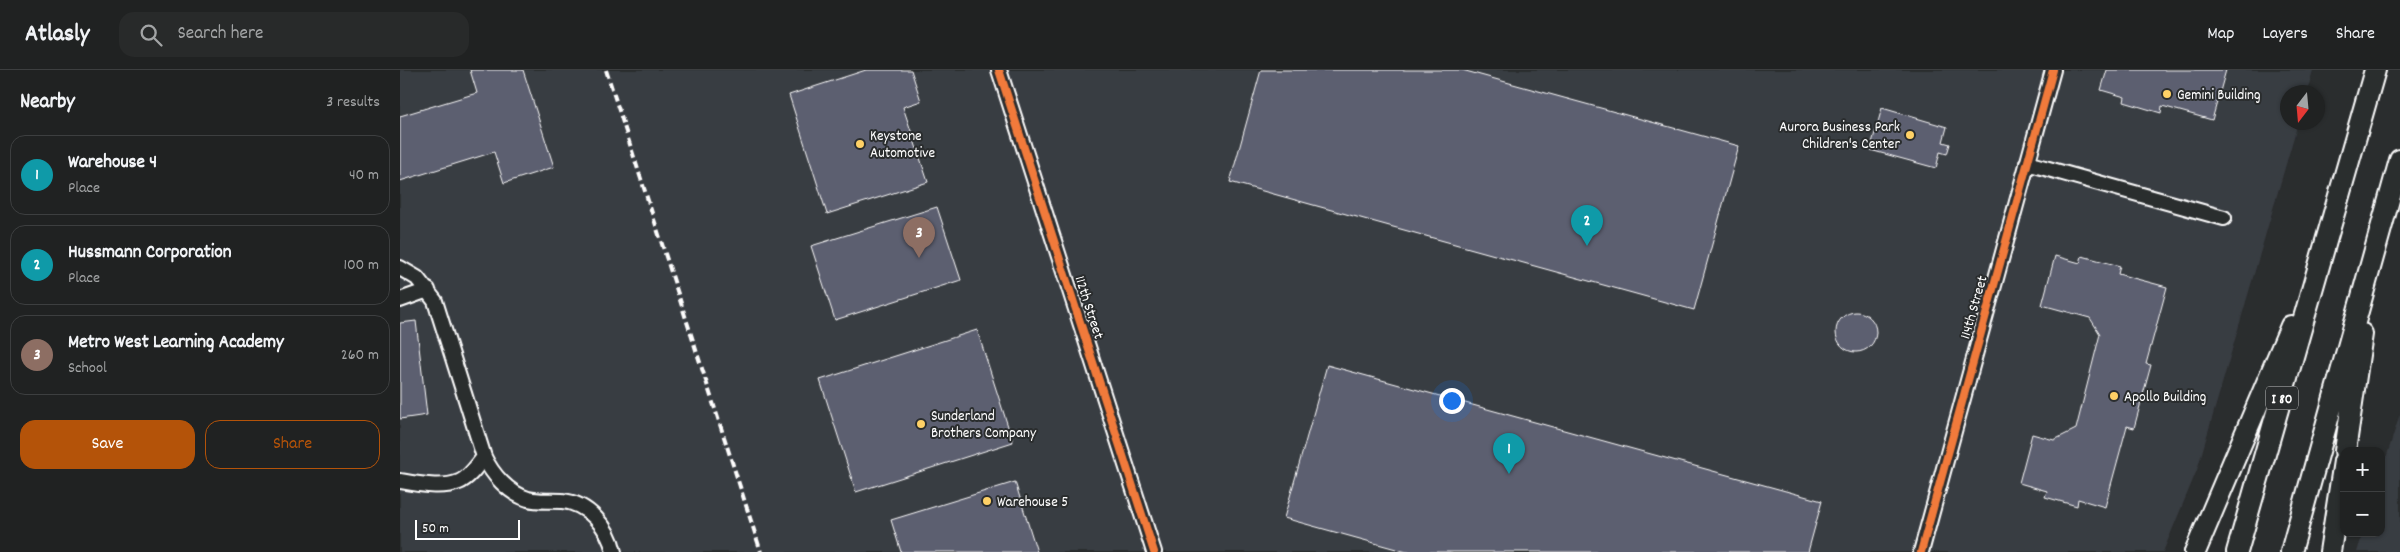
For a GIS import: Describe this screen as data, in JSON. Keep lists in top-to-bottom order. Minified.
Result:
{"streets":{"highway":["I 80"],"street":["112th Street","114th Street"]},"places":["Gemini Building","Aurora Business Park Children's Center","Keystone Automotive","Apollo Building","Sunderland Brothers Company","Warehouse 5"],"scale_bar":"50 m","north":"bottom","page":{"header":"Atlasly","search":"Search here","nav":["Map","Layers","Share"],"heading":["Nearby","3 results"],"list":[{"mark":"1","name":"Warehouse 4","note":"Place","value":"40 m"},{"mark":"2","name":"Hussmann Corporation","note":"Place","value":"100 m"},{"mark":"3","name":"Metro West Learning Academy","note":"School","value":"260 m"}],"pins":["2","3","1"],"buttons":["Save","Share"],"map_buttons":["+","−"],"scale":"50 m"}}
